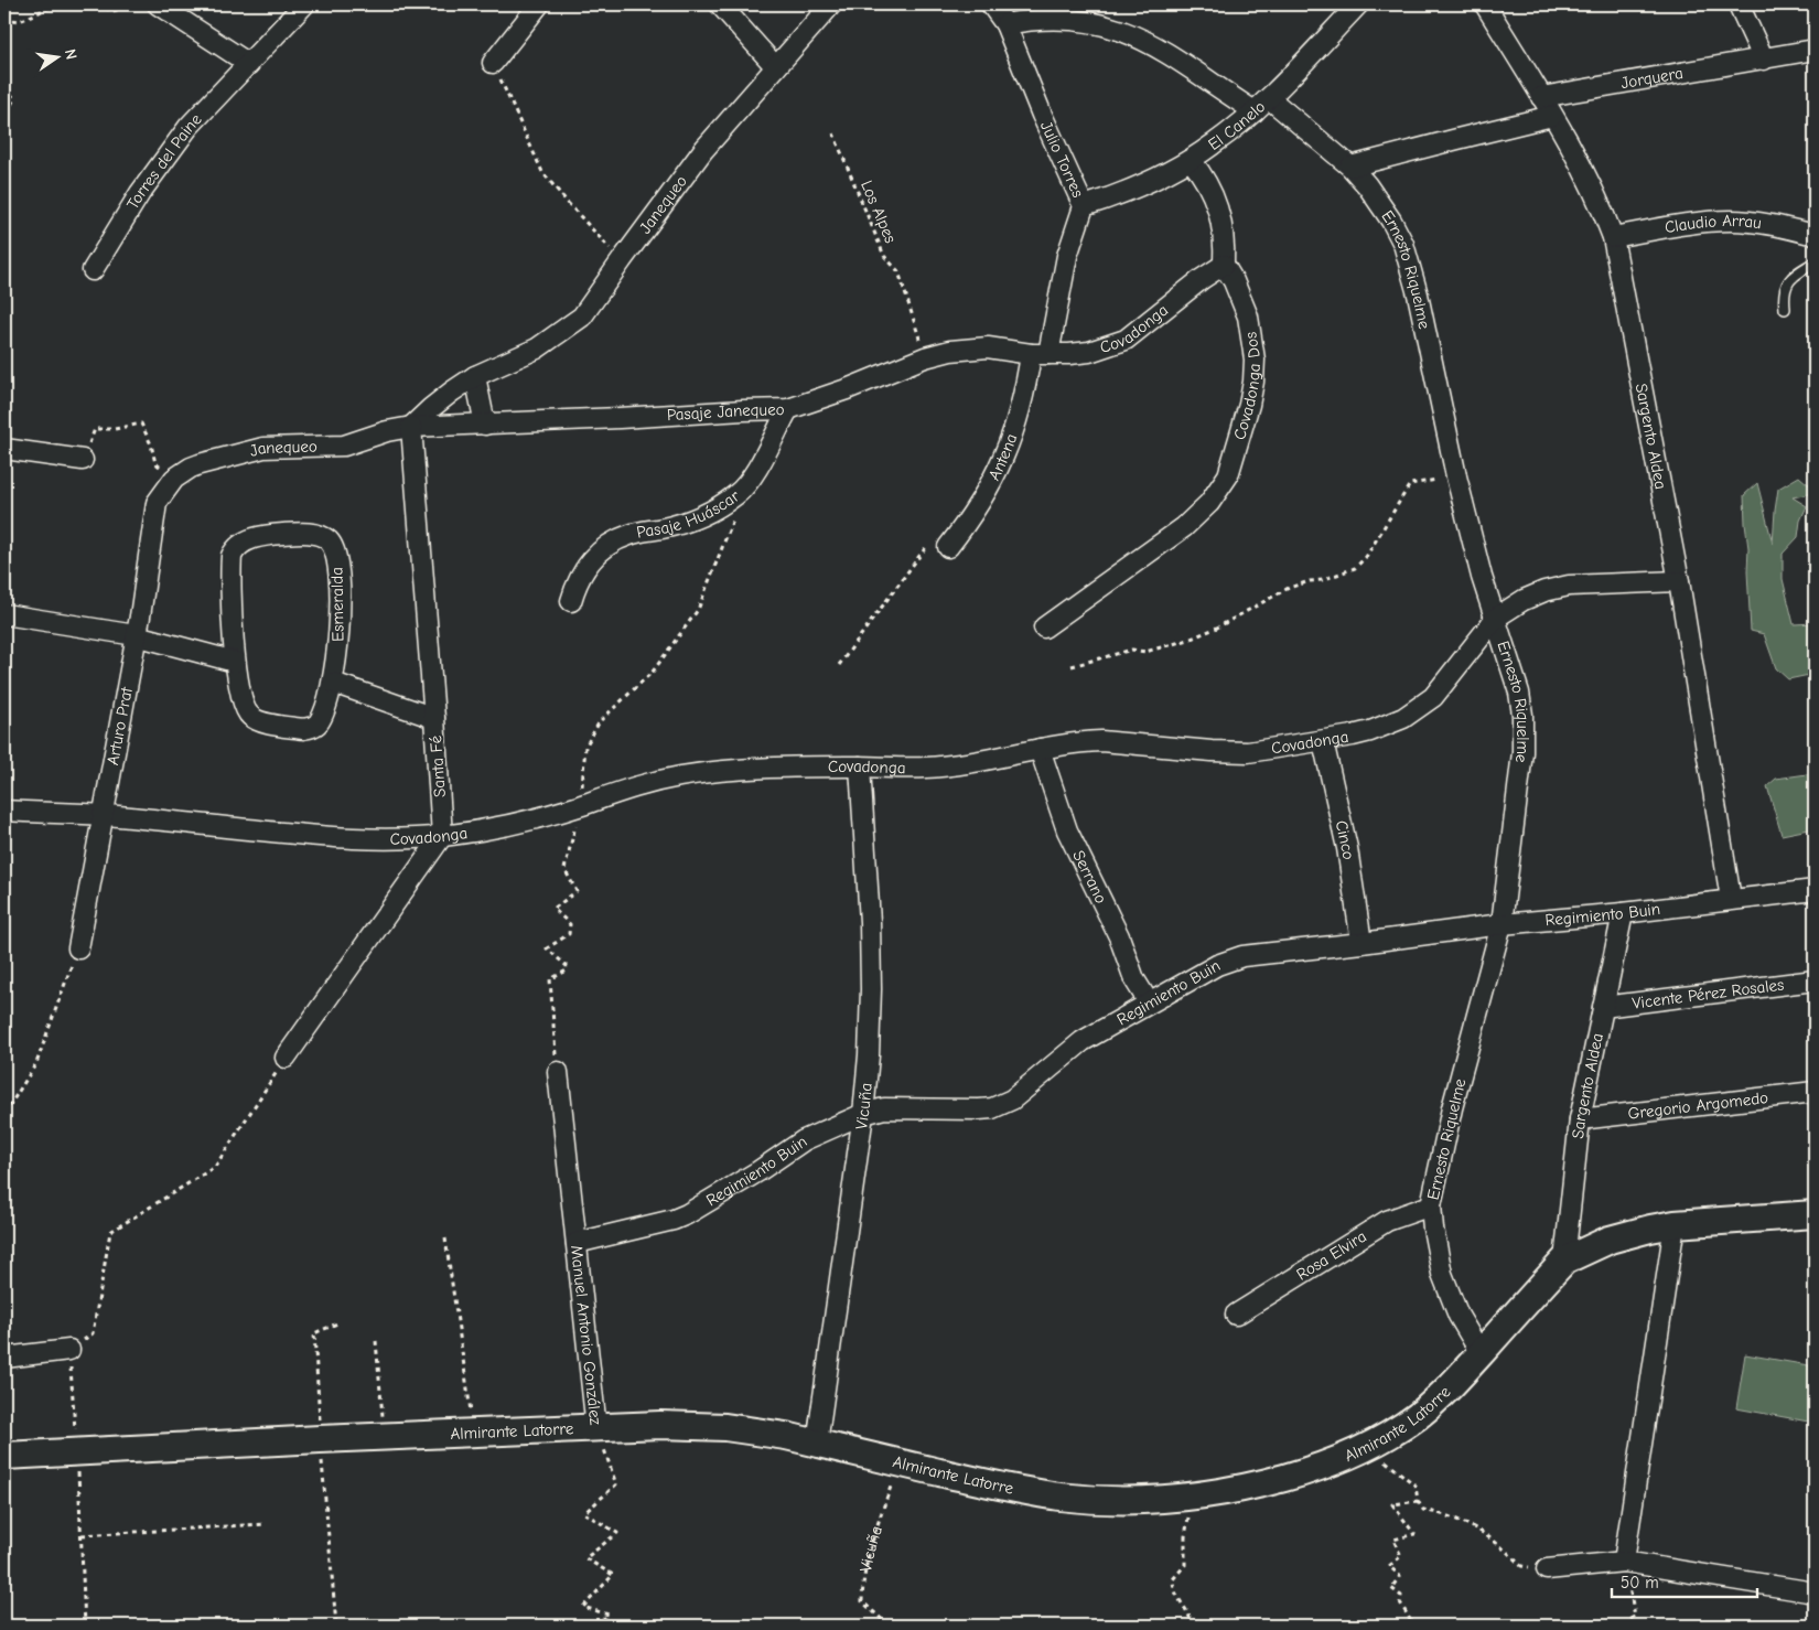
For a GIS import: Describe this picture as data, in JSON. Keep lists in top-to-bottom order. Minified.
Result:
{"streets":{"main road":["Almirante Latorre"],"street":["Jorquera","El Canelo","Julio Torres","Torres del Paine","Janequeo","Claudio Arrau","Ernesto Riquelme","Covadonga","Covadonga Dos","Pasaje Janequeo","Sargento Aldea","Antena","Pasaje Huáscar","Esmeralda","Arturo Prat","Santa Fé","Cinco","Serrano","Regimiento Buin","Vicente Pérez Rosales","Vicuña","Gregorio Argomedo","Rosa Elvira","Manuel Antonio González"],"path":["Los Alpes"]},"crossings":[["Jorquera","Sargento Aldea"],["El Canelo","Julio Torres"],["El Canelo","Ernesto Riquelme"],["Julio Torres","Ernesto Riquelme"],["Julio Torres","Covadonga"],["Julio Torres","Pasaje Janequeo"],["Julio Torres","Antena"],["Janequeo","Pasaje Janequeo"],["Janequeo","Arturo Prat"],["Janequeo","Santa Fé"],["Los Alpes","Pasaje Janequeo"],["Claudio Arrau","Sargento Aldea"],["Ernesto Riquelme","Covadonga"],["Ernesto Riquelme","Regimiento Buin"],["Ernesto Riquelme","Rosa Elvira"],["Ernesto Riquelme","Almirante Latorre"],["Covadonga","Covadonga Dos"],["Covadonga","Pasaje Janequeo"],["Covadonga","Sargento Aldea"],["Covadonga","Antena"],["Covadonga","Arturo Prat"],["Covadonga","Santa Fé"],["Covadonga","Cinco"],["Covadonga","Serrano"],["Covadonga","Vicuña"],["Pasaje Janequeo","Antena"],["Pasaje Janequeo","Pasaje Huáscar"],["Pasaje Janequeo","Santa Fé"],["Sargento Aldea","Regimiento Buin"],["Sargento Aldea","Vicente Pérez Rosales"],["Sargento Aldea","Gregorio Argomedo"],["Sargento Aldea","Almirante Latorre"],["Cinco","Regimiento Buin"],["Serrano","Regimiento Buin"],["Regimiento Buin","Vicuña"],["Regimiento Buin","Manuel Antonio González"],["Vicuña","Almirante Latorre"],["Manuel Antonio González","Almirante Latorre"]],"scale_bar":"50 m","north":"right"}
